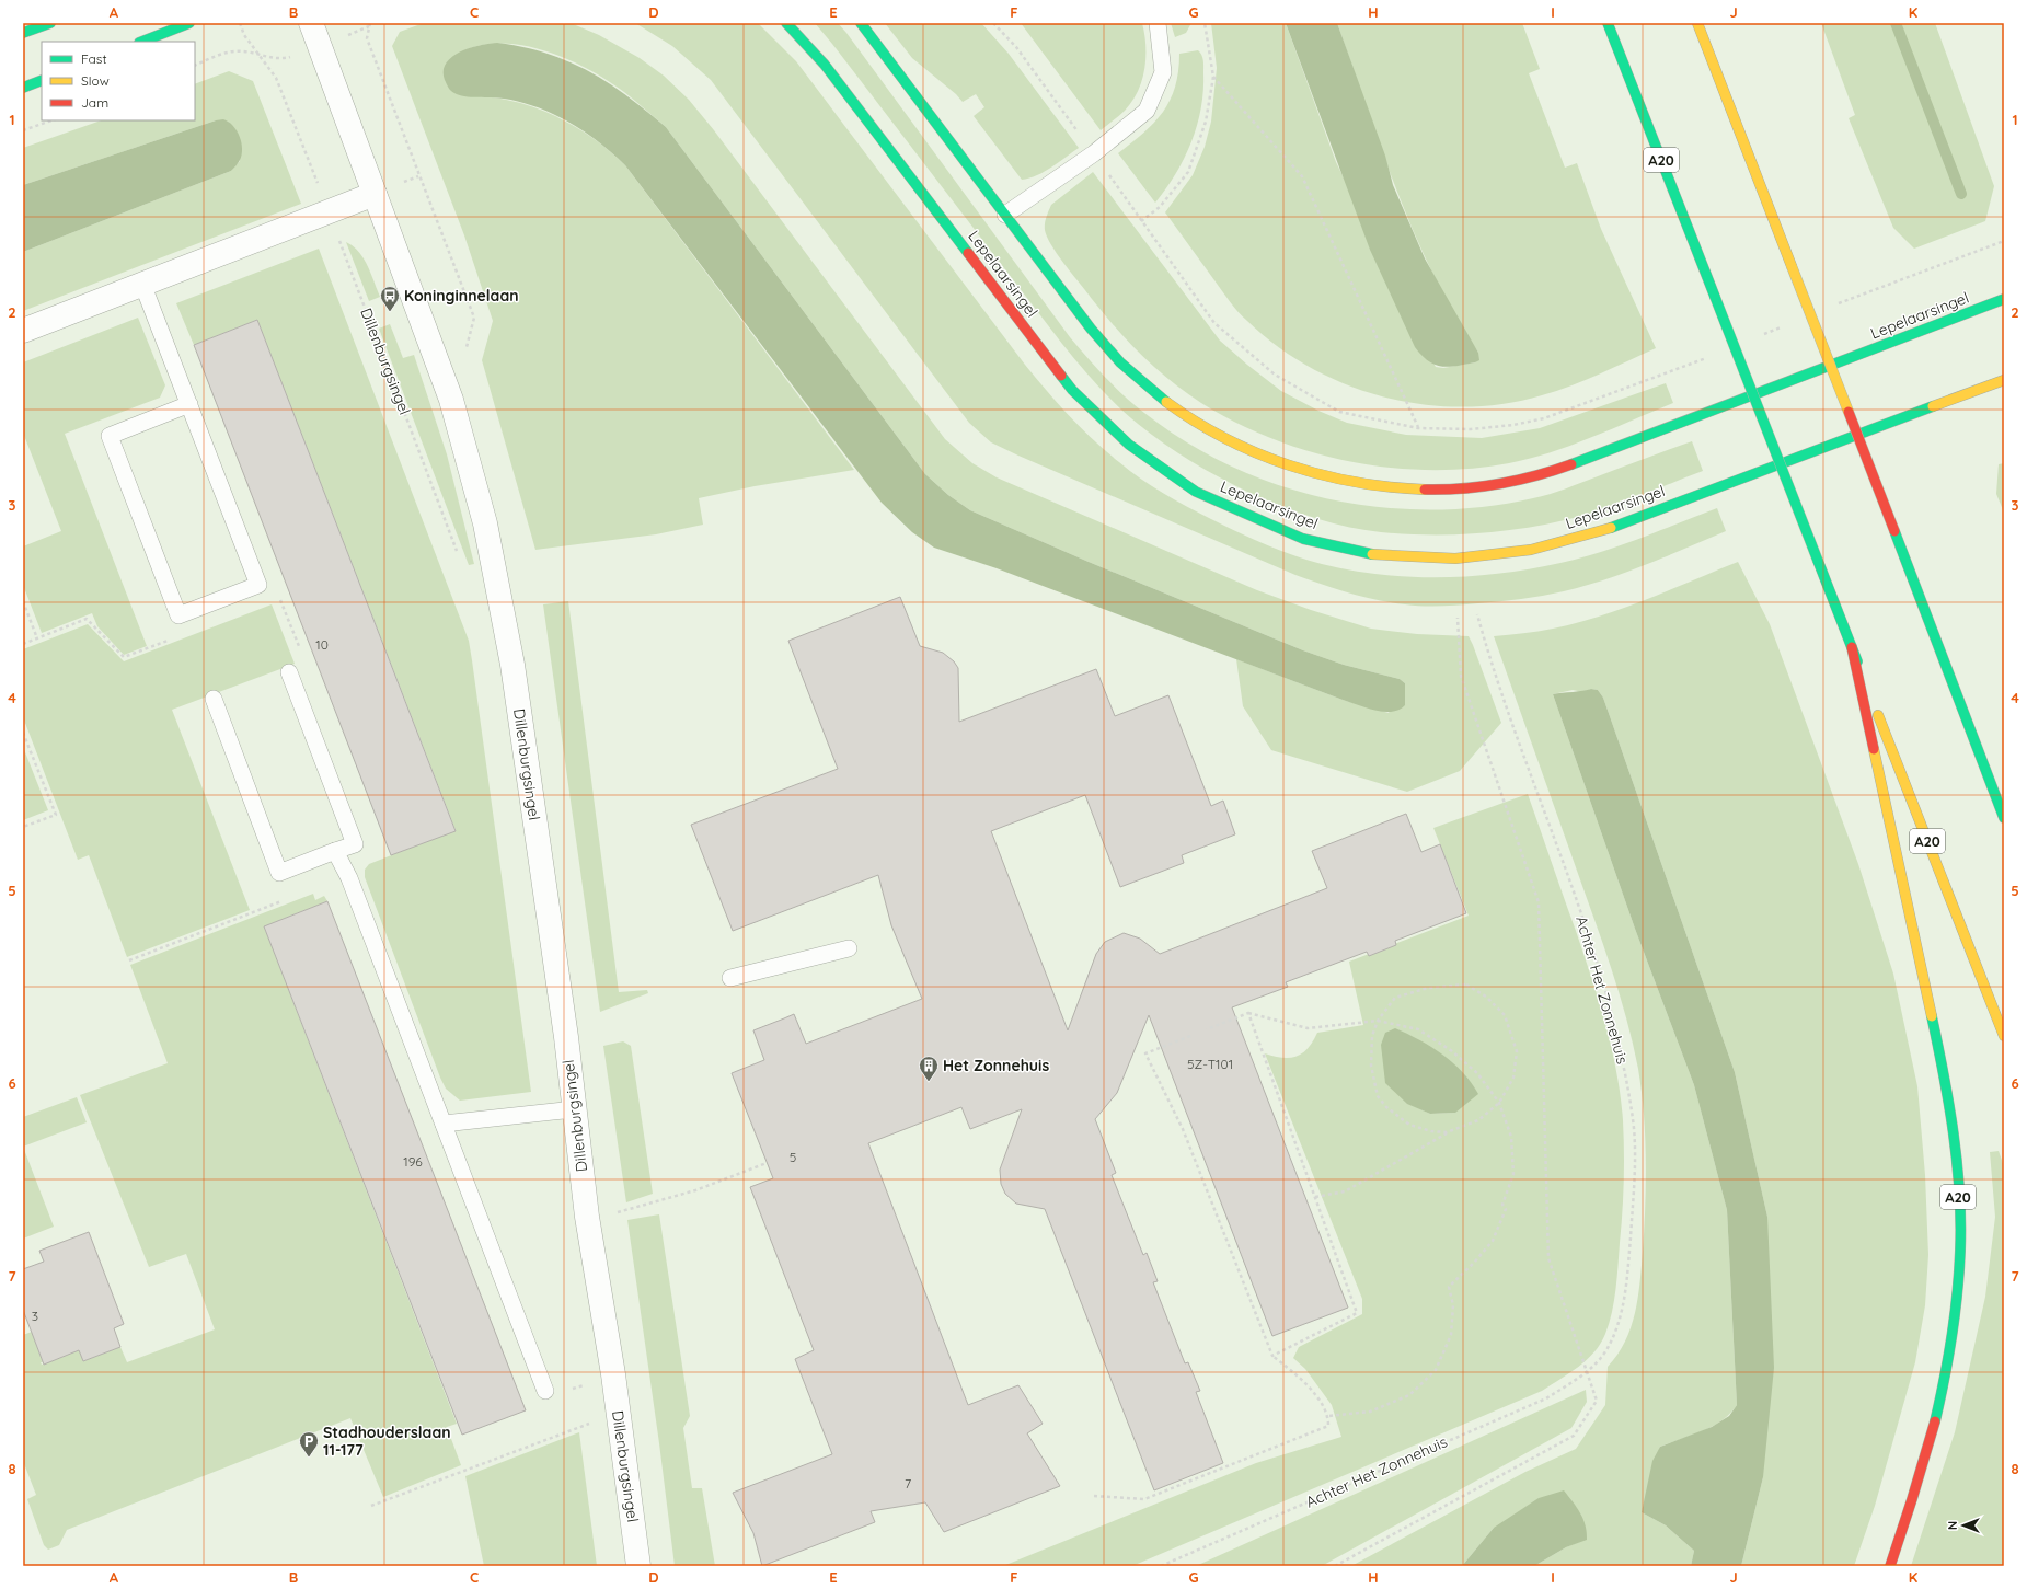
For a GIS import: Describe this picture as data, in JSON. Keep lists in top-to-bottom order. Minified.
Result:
{"streets":{"main road":["A20","Lepelaarsingel"],"street":["Dillenburgsingel"],"path":["Achter Het Zonnehuis"]},"places":{"bus stop":["Koninginnelaan"],"building":["Het Zonnehuis"],"parking":["Stadhouderslaan 11-177"]},"house_numbers":["10","5Z-T101","5","196","3","7"],"legend":["Fast","Slow","Jam"],"north":"left","grid":{"columns":["A","B","C","D","E","F","G","H","I","J","K"],"rows":["1","2","3","4","5","6","7","8"]}}
